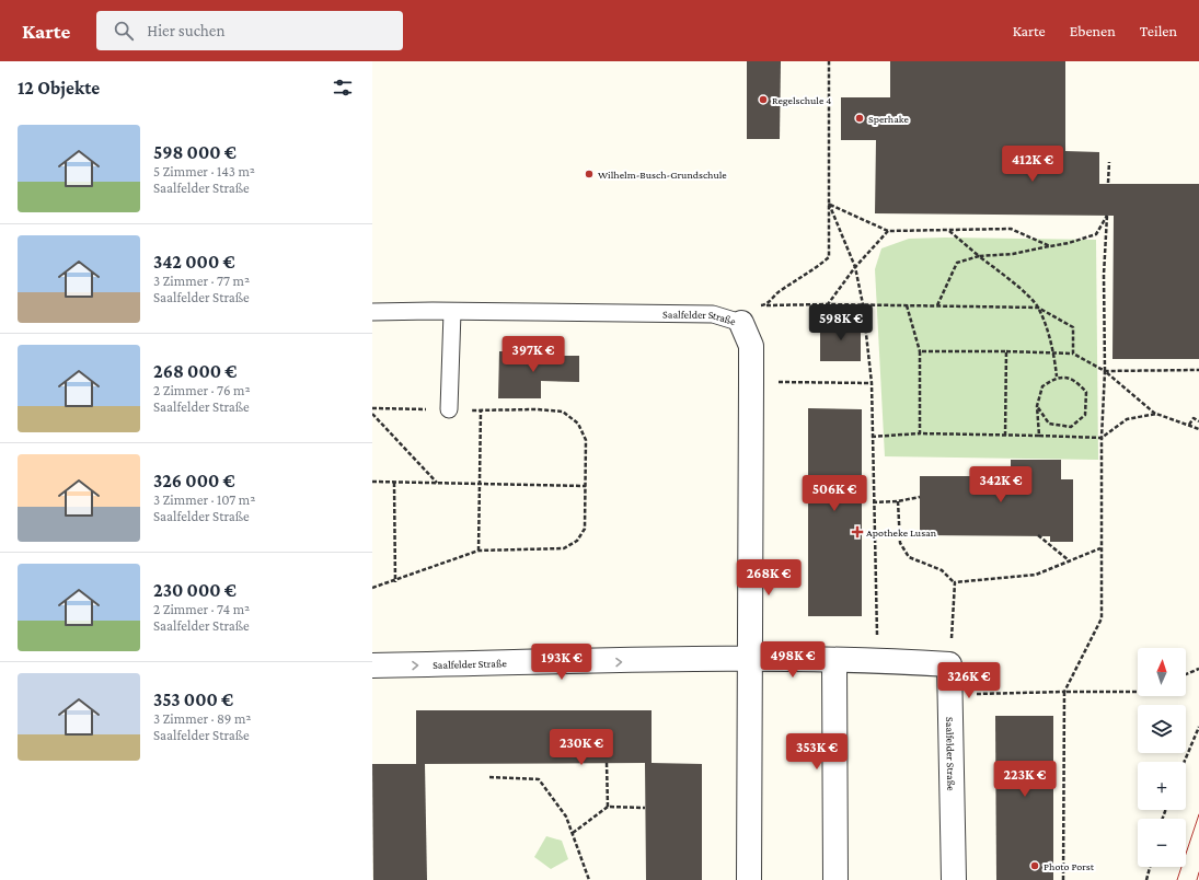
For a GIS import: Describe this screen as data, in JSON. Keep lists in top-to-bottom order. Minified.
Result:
{"streets":{"street":["Saalfelder Straße"]},"places":{"other":["Regelschule 4","Sperhake","Wilhelm-Busch-Grundschule","Photo Porst"],"health":["Apotheke Lusan"]},"north":"top","page":{"header":"Karte","search":"Hier suchen","nav":["Karte","Ebenen","Teilen"],"heading":"12 Objekte","list":[{"name":"598 000 €","note":"5 Zimmer · 143 m² · Saalfelder Straße"},{"name":"342 000 €","note":"3 Zimmer · 77 m² · Saalfelder Straße"},{"name":"268 000 €","note":"2 Zimmer · 76 m² · Saalfelder Straße"},{"name":"326 000 €","note":"3 Zimmer · 107 m² · Saalfelder Straße"},{"name":"230 000 €","note":"2 Zimmer · 74 m² · Saalfelder Straße"},{"name":"353 000 €","note":"3 Zimmer · 89 m² · Saalfelder Straße"}],"price":["412K €","598K €","397K €","342K €","506K €","268K €","498K €","193K €","326K €","230K €","353K €","223K €"],"map_buttons":["+","−"]}}
